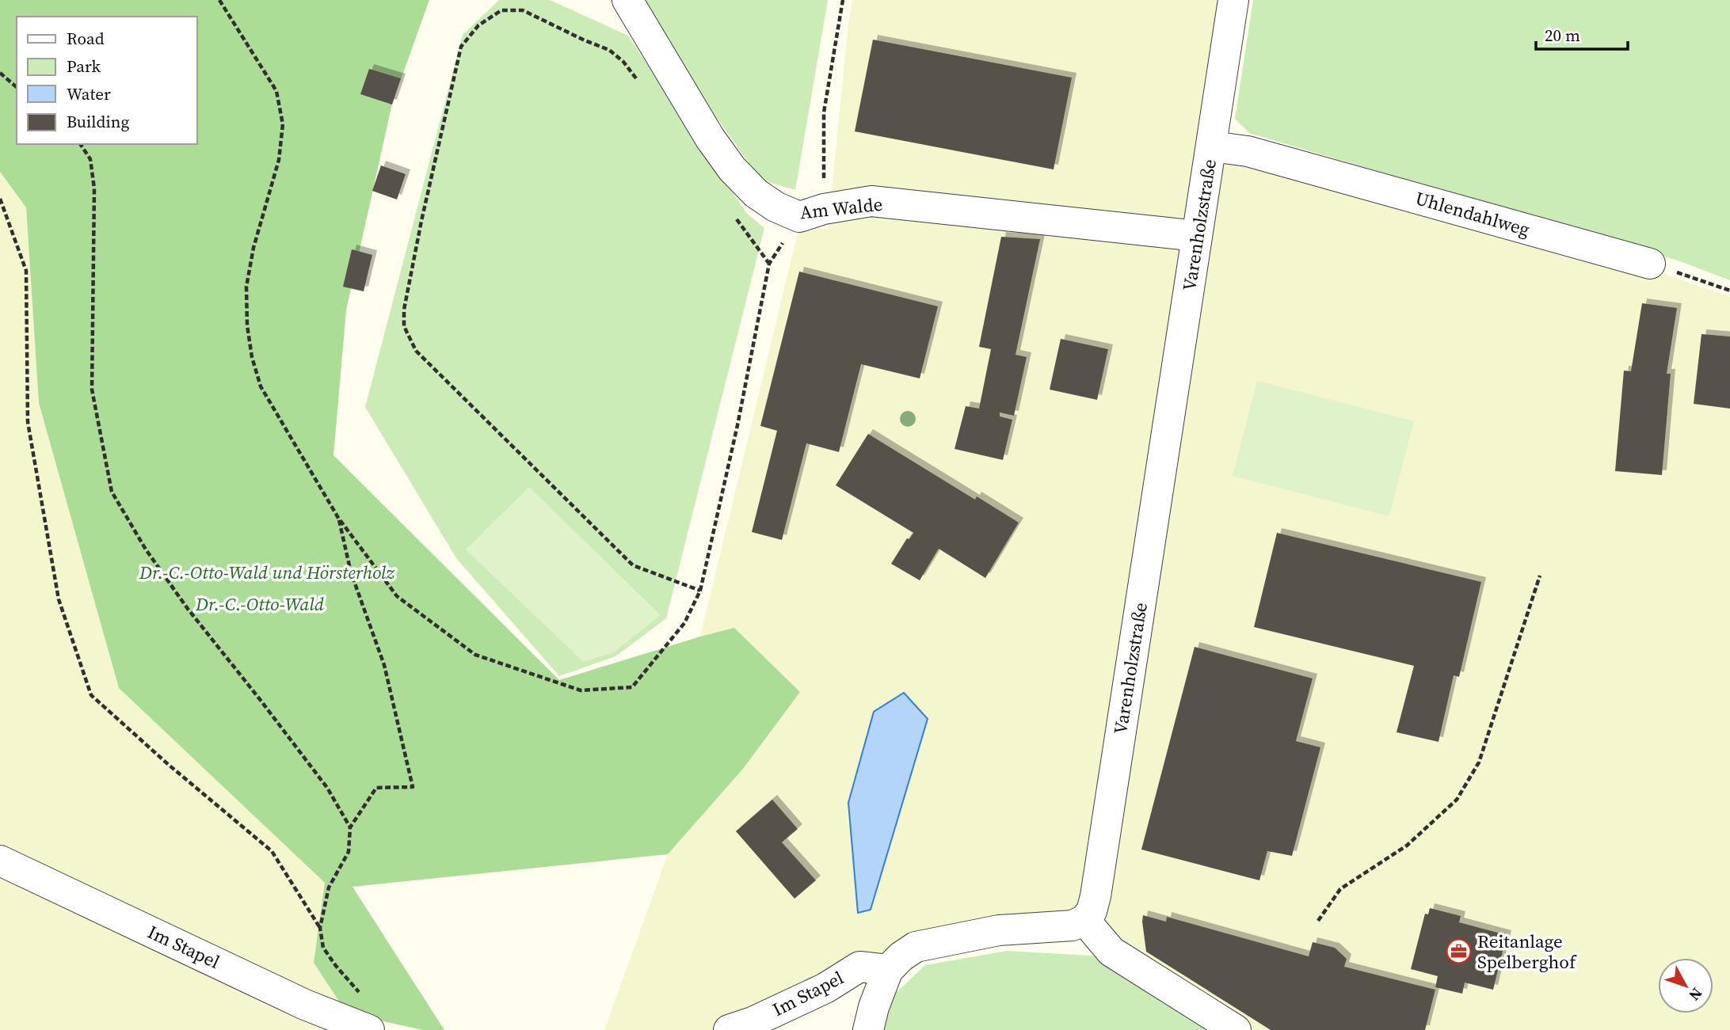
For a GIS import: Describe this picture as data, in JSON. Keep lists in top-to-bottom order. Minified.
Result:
{"streets":{"street":["Am Walde","Uhlendahlweg","Varenholzstraße","Im Stapel"]},"crossings":[["Am Walde","Varenholzstraße"],["Uhlendahlweg","Varenholzstraße"]],"parks":["Dr.-C.-Otto-Wald und Hörsterholz","Dr.-C.-Otto-Wald"],"places":{"office":["Reitanlage Spelberghof"]},"legend":["Road","Park","Water","Building"],"scale_bar":"20 m","north":"bottom right"}
